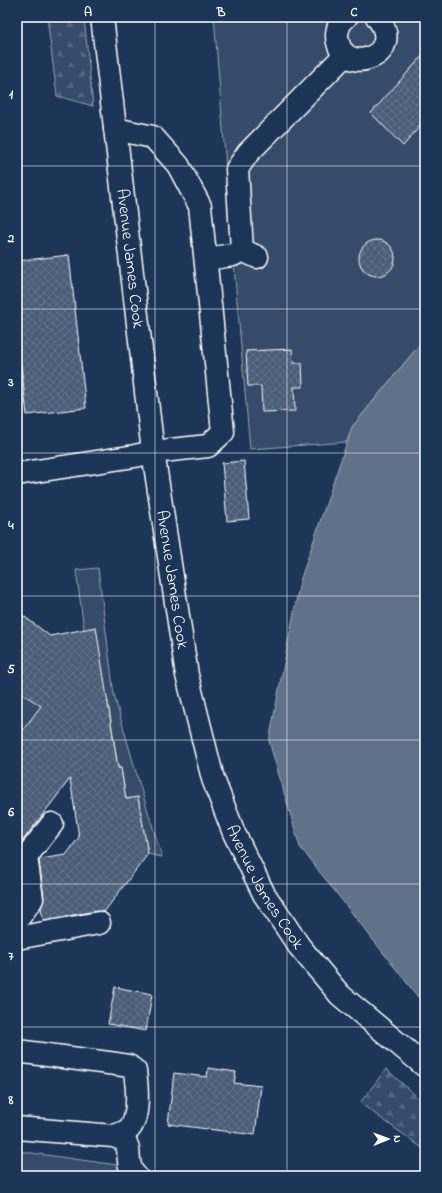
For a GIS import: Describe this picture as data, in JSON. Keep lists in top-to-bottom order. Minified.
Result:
{"streets":{"main road":["Avenue James Cook"]},"north":"right","grid":{"columns":["A","B","C"],"rows":["1","2","3","4","5","6","7","8"]}}
